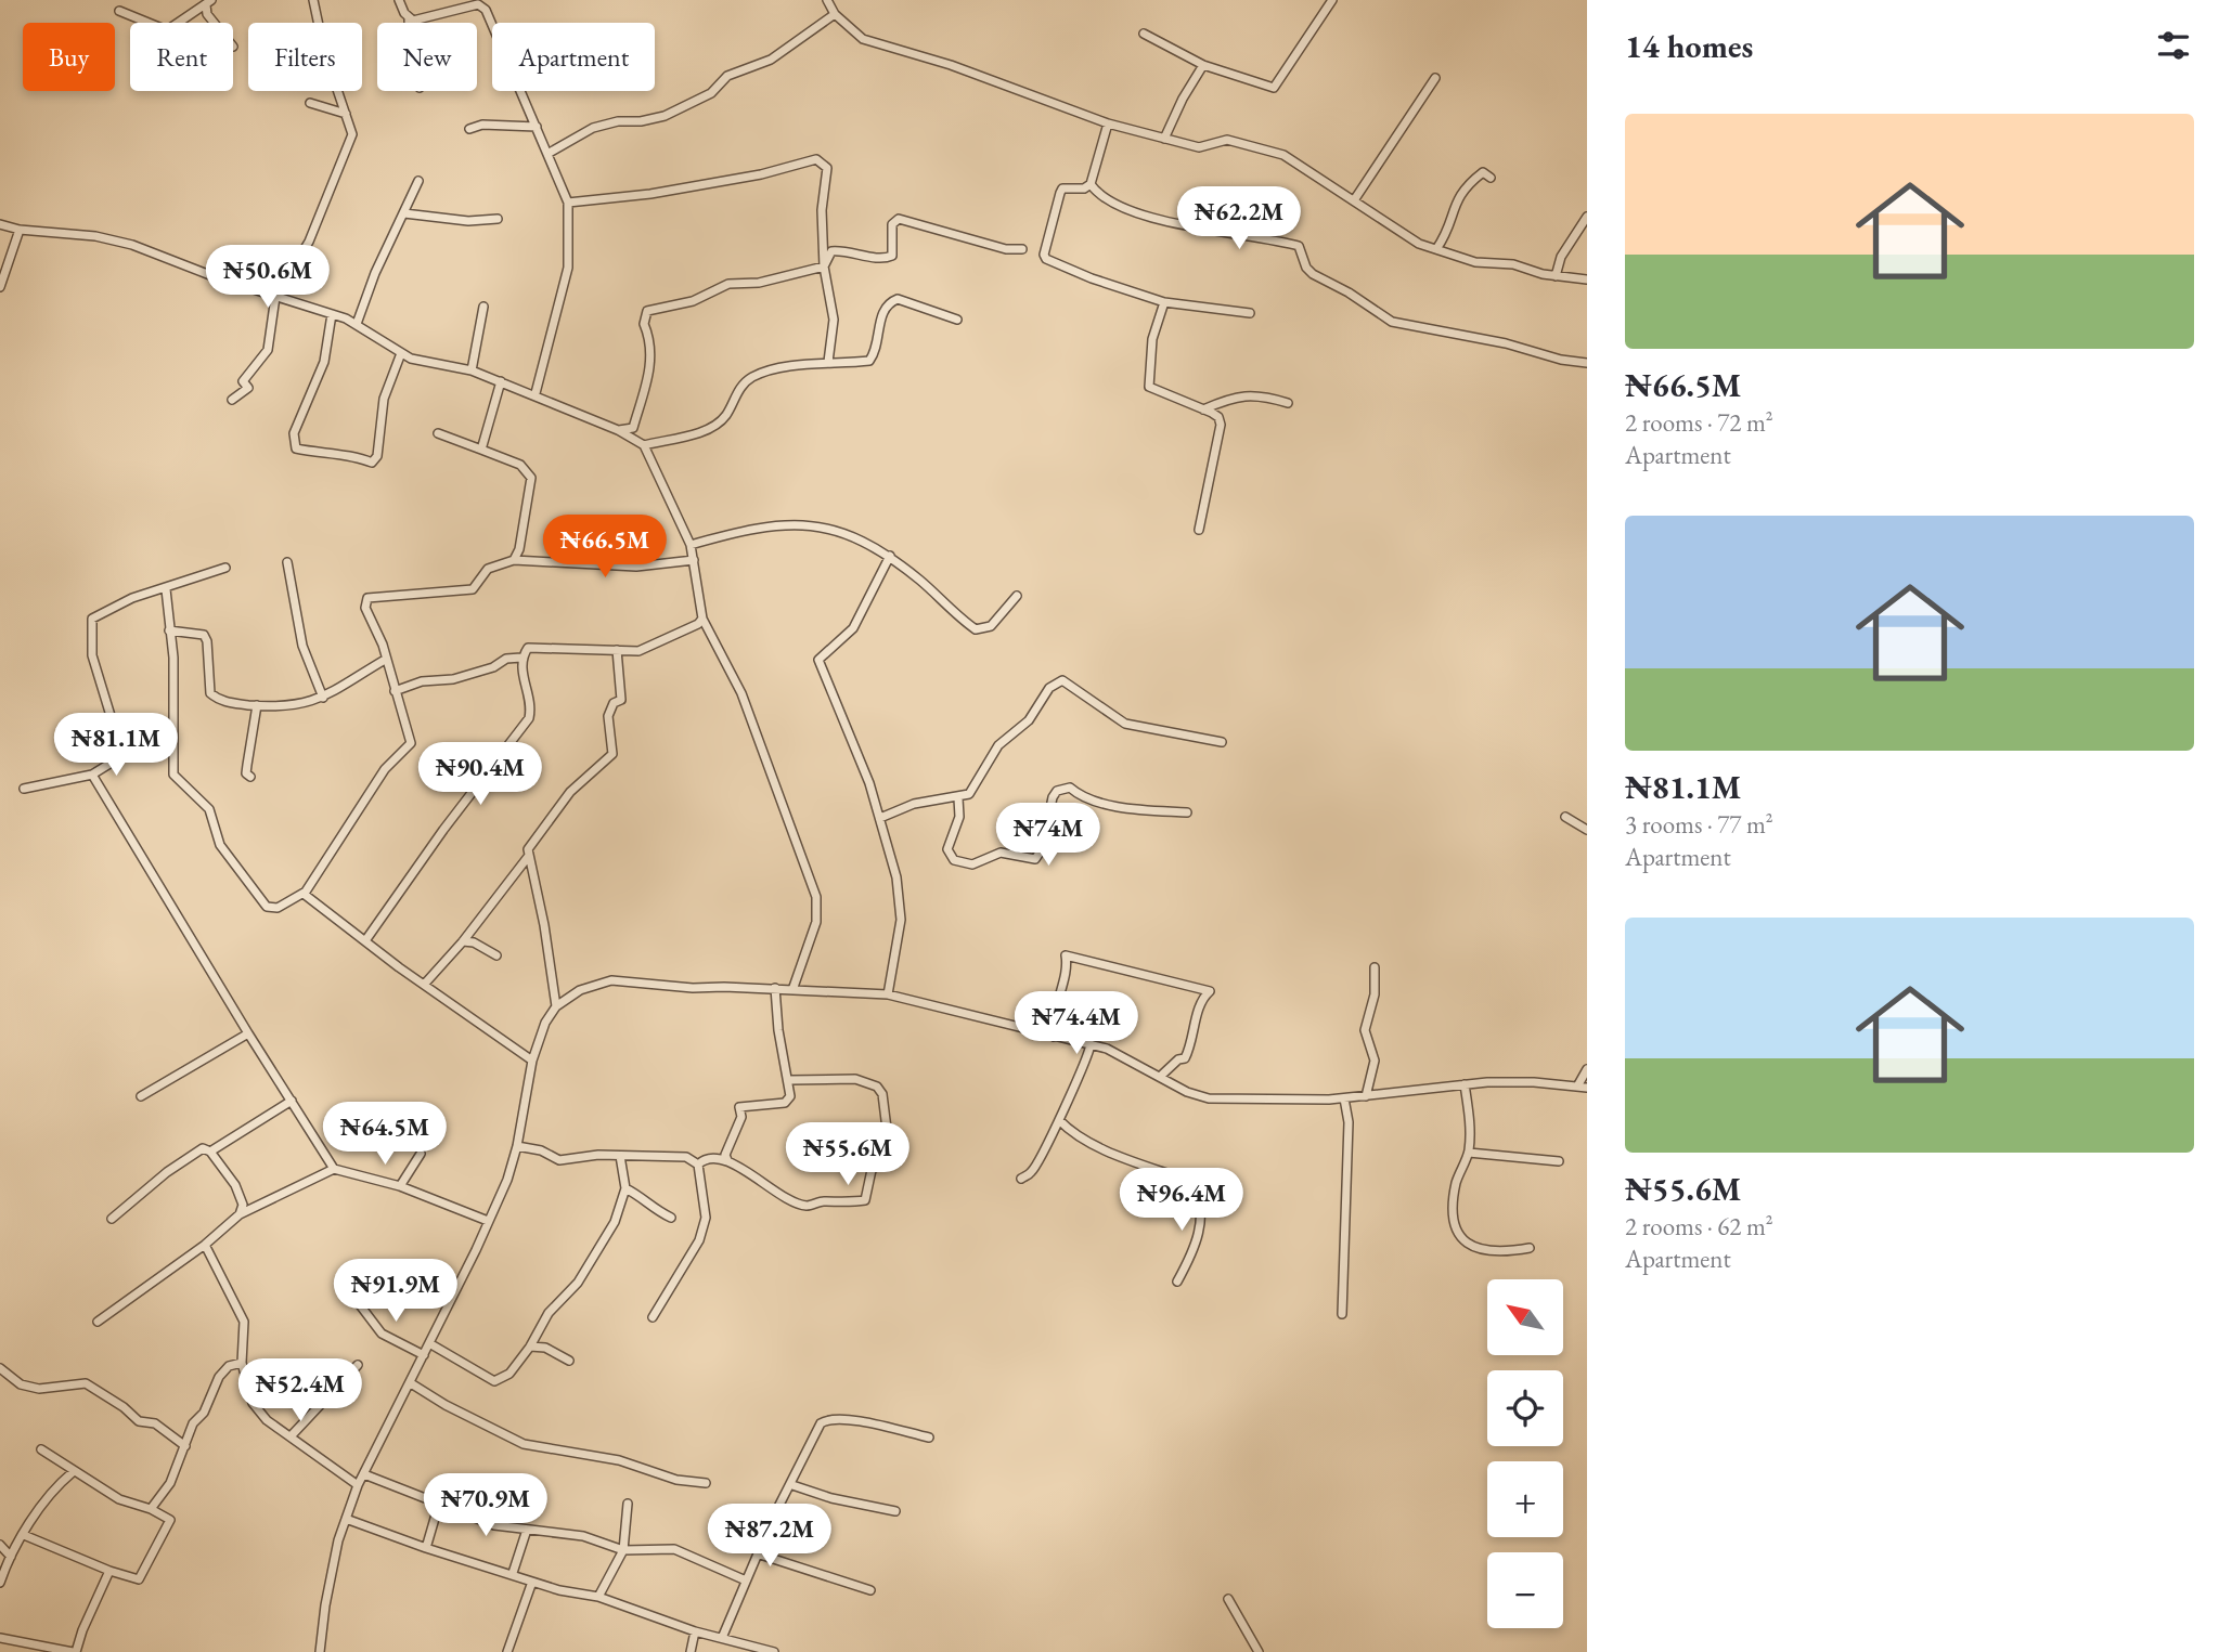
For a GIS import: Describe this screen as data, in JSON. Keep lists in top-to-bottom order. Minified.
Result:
{"north":"top left","page":{"heading":"14 homes","chip":["Buy","Rent","Filters","New","Apartment"],"list":[{"name":"₦66.5M","note":"2 rooms · 72 m² · Apartment"},{"name":"₦81.1M","note":"3 rooms · 77 m² · Apartment"},{"name":"₦55.6M","note":"2 rooms · 62 m² · Apartment"}],"price":["₦62.2M","₦50.6M","₦66.5M","₦81.1M","₦90.4M","₦74M","₦74.4M","₦64.5M","₦55.6M","₦96.4M","₦91.9M","₦52.4M","₦70.9M","₦87.2M"],"map_buttons":["+","−"]}}
